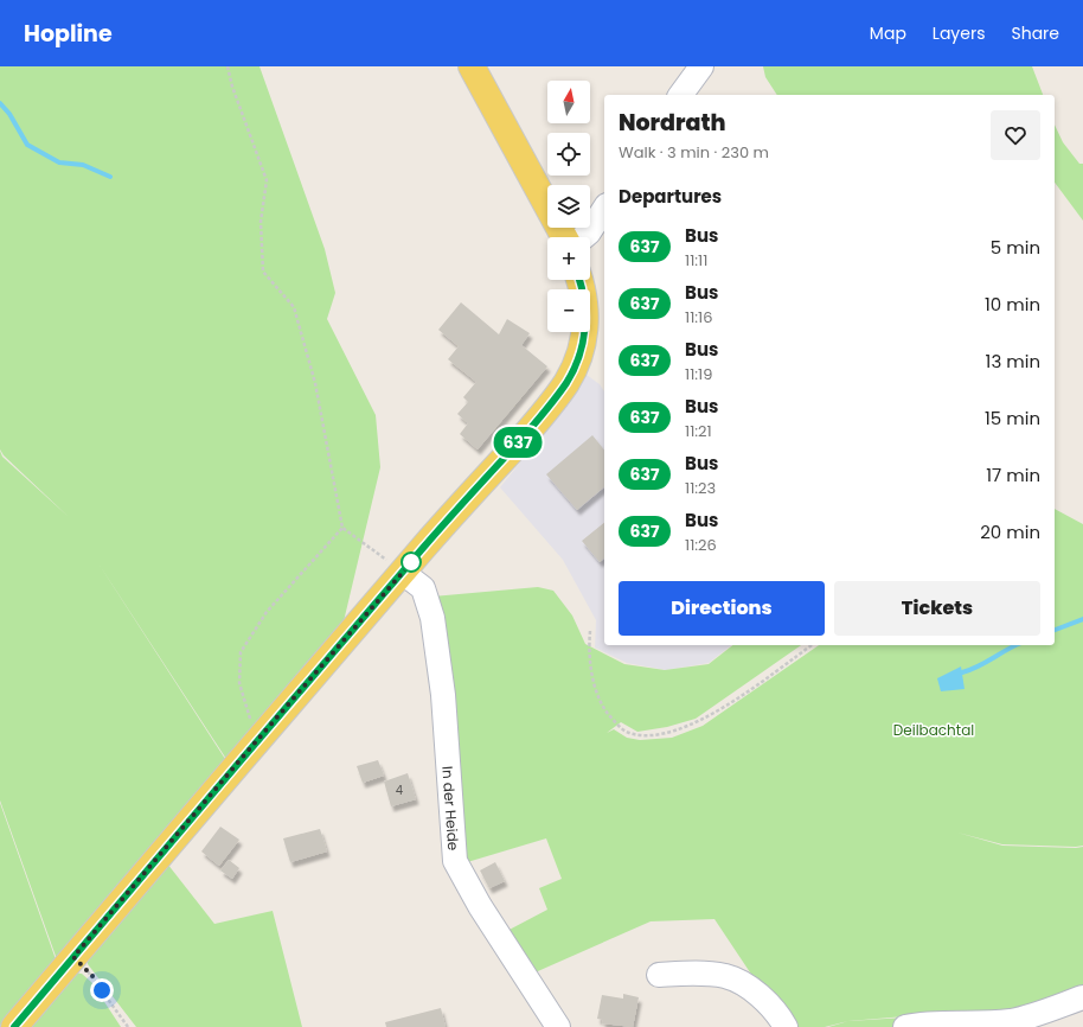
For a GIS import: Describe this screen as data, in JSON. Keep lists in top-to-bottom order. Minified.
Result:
{"streets":{"street":["In der Heide"]},"parks":["Deilbachtal"],"lines":["bus line 637"],"house_numbers":["4"],"north":"top","page":{"header":"Hopline","nav":["Map","Layers","Share"],"on_map":"637","map_buttons":["+","−"],"heading":[["Nordrath","Walk · 3 min · 230 m"],"Departures"],"list":[{"mark":"637","name":"Bus","note":"11:11","value":"5 min"},{"mark":"637","name":"Bus","note":"11:16","value":"10 min"},{"mark":"637","name":"Bus","note":"11:19","value":"13 min"},{"mark":"637","name":"Bus","note":"11:21","value":"15 min"},{"mark":"637","name":"Bus","note":"11:23","value":"17 min"},{"mark":"637","name":"Bus","note":"11:26","value":"20 min"}],"buttons":["Directions","Tickets"]}}
